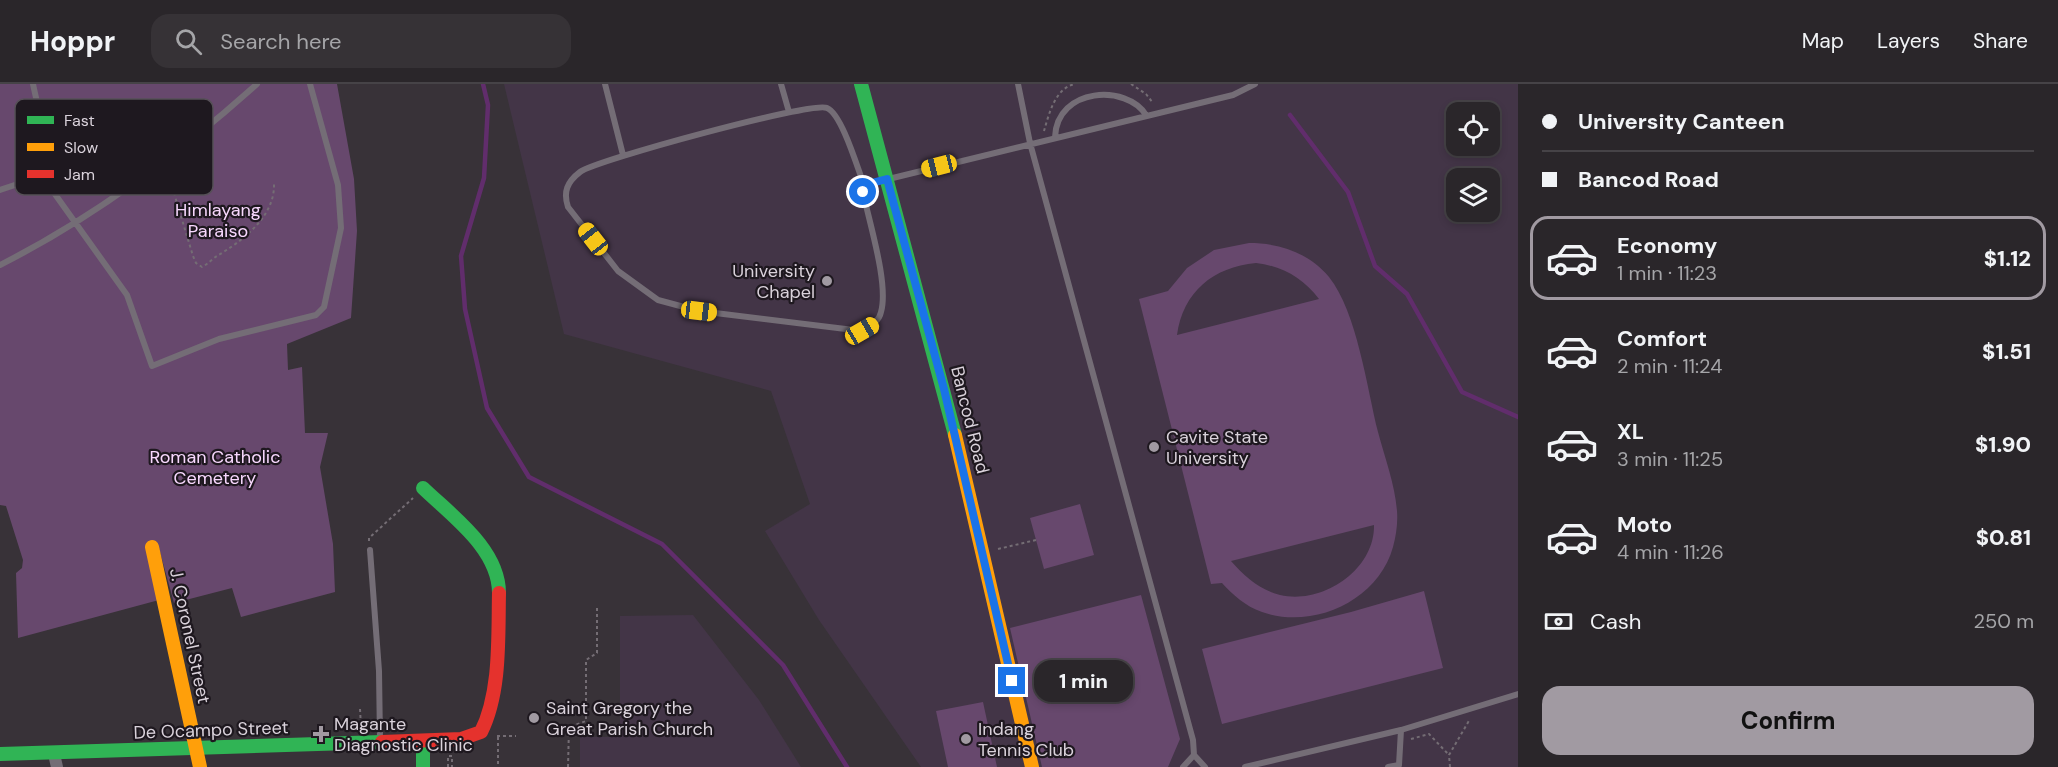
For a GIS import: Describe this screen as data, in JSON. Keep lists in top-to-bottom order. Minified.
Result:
{"streets":{"street":["Bancod Road","J. Coronel Street","De Ocampo Street"]},"crossings":[["J. Coronel Street","De Ocampo Street"]],"parks":["Himlayang Paraiso","Roman Catholic Cemetery"],"places":{"other":["University Chapel","Cavite State University","Saint Gregory the Great Parish Church","Indang Tennis Club"],"health":["Magante Diagnostic Clinic"]},"legend":["Fast","Slow","Jam"],"page":{"header":"Hoppr","search":"Search here","nav":["Map","Layers","Share"],"banner":["University Canteen","Bancod Road"],"list":[{"name":"Economy","note":"1 min · 11:23","value":"$1.12"},{"name":"Comfort","note":"2 min · 11:24","value":"$1.51"},{"name":"XL","note":"3 min · 11:25","value":"$1.90"},{"name":"Moto","note":"4 min · 11:26","value":"$0.81"}],"pay":["Cash","250 m"],"bubble":"1 min","buttons":"Confirm"}}
